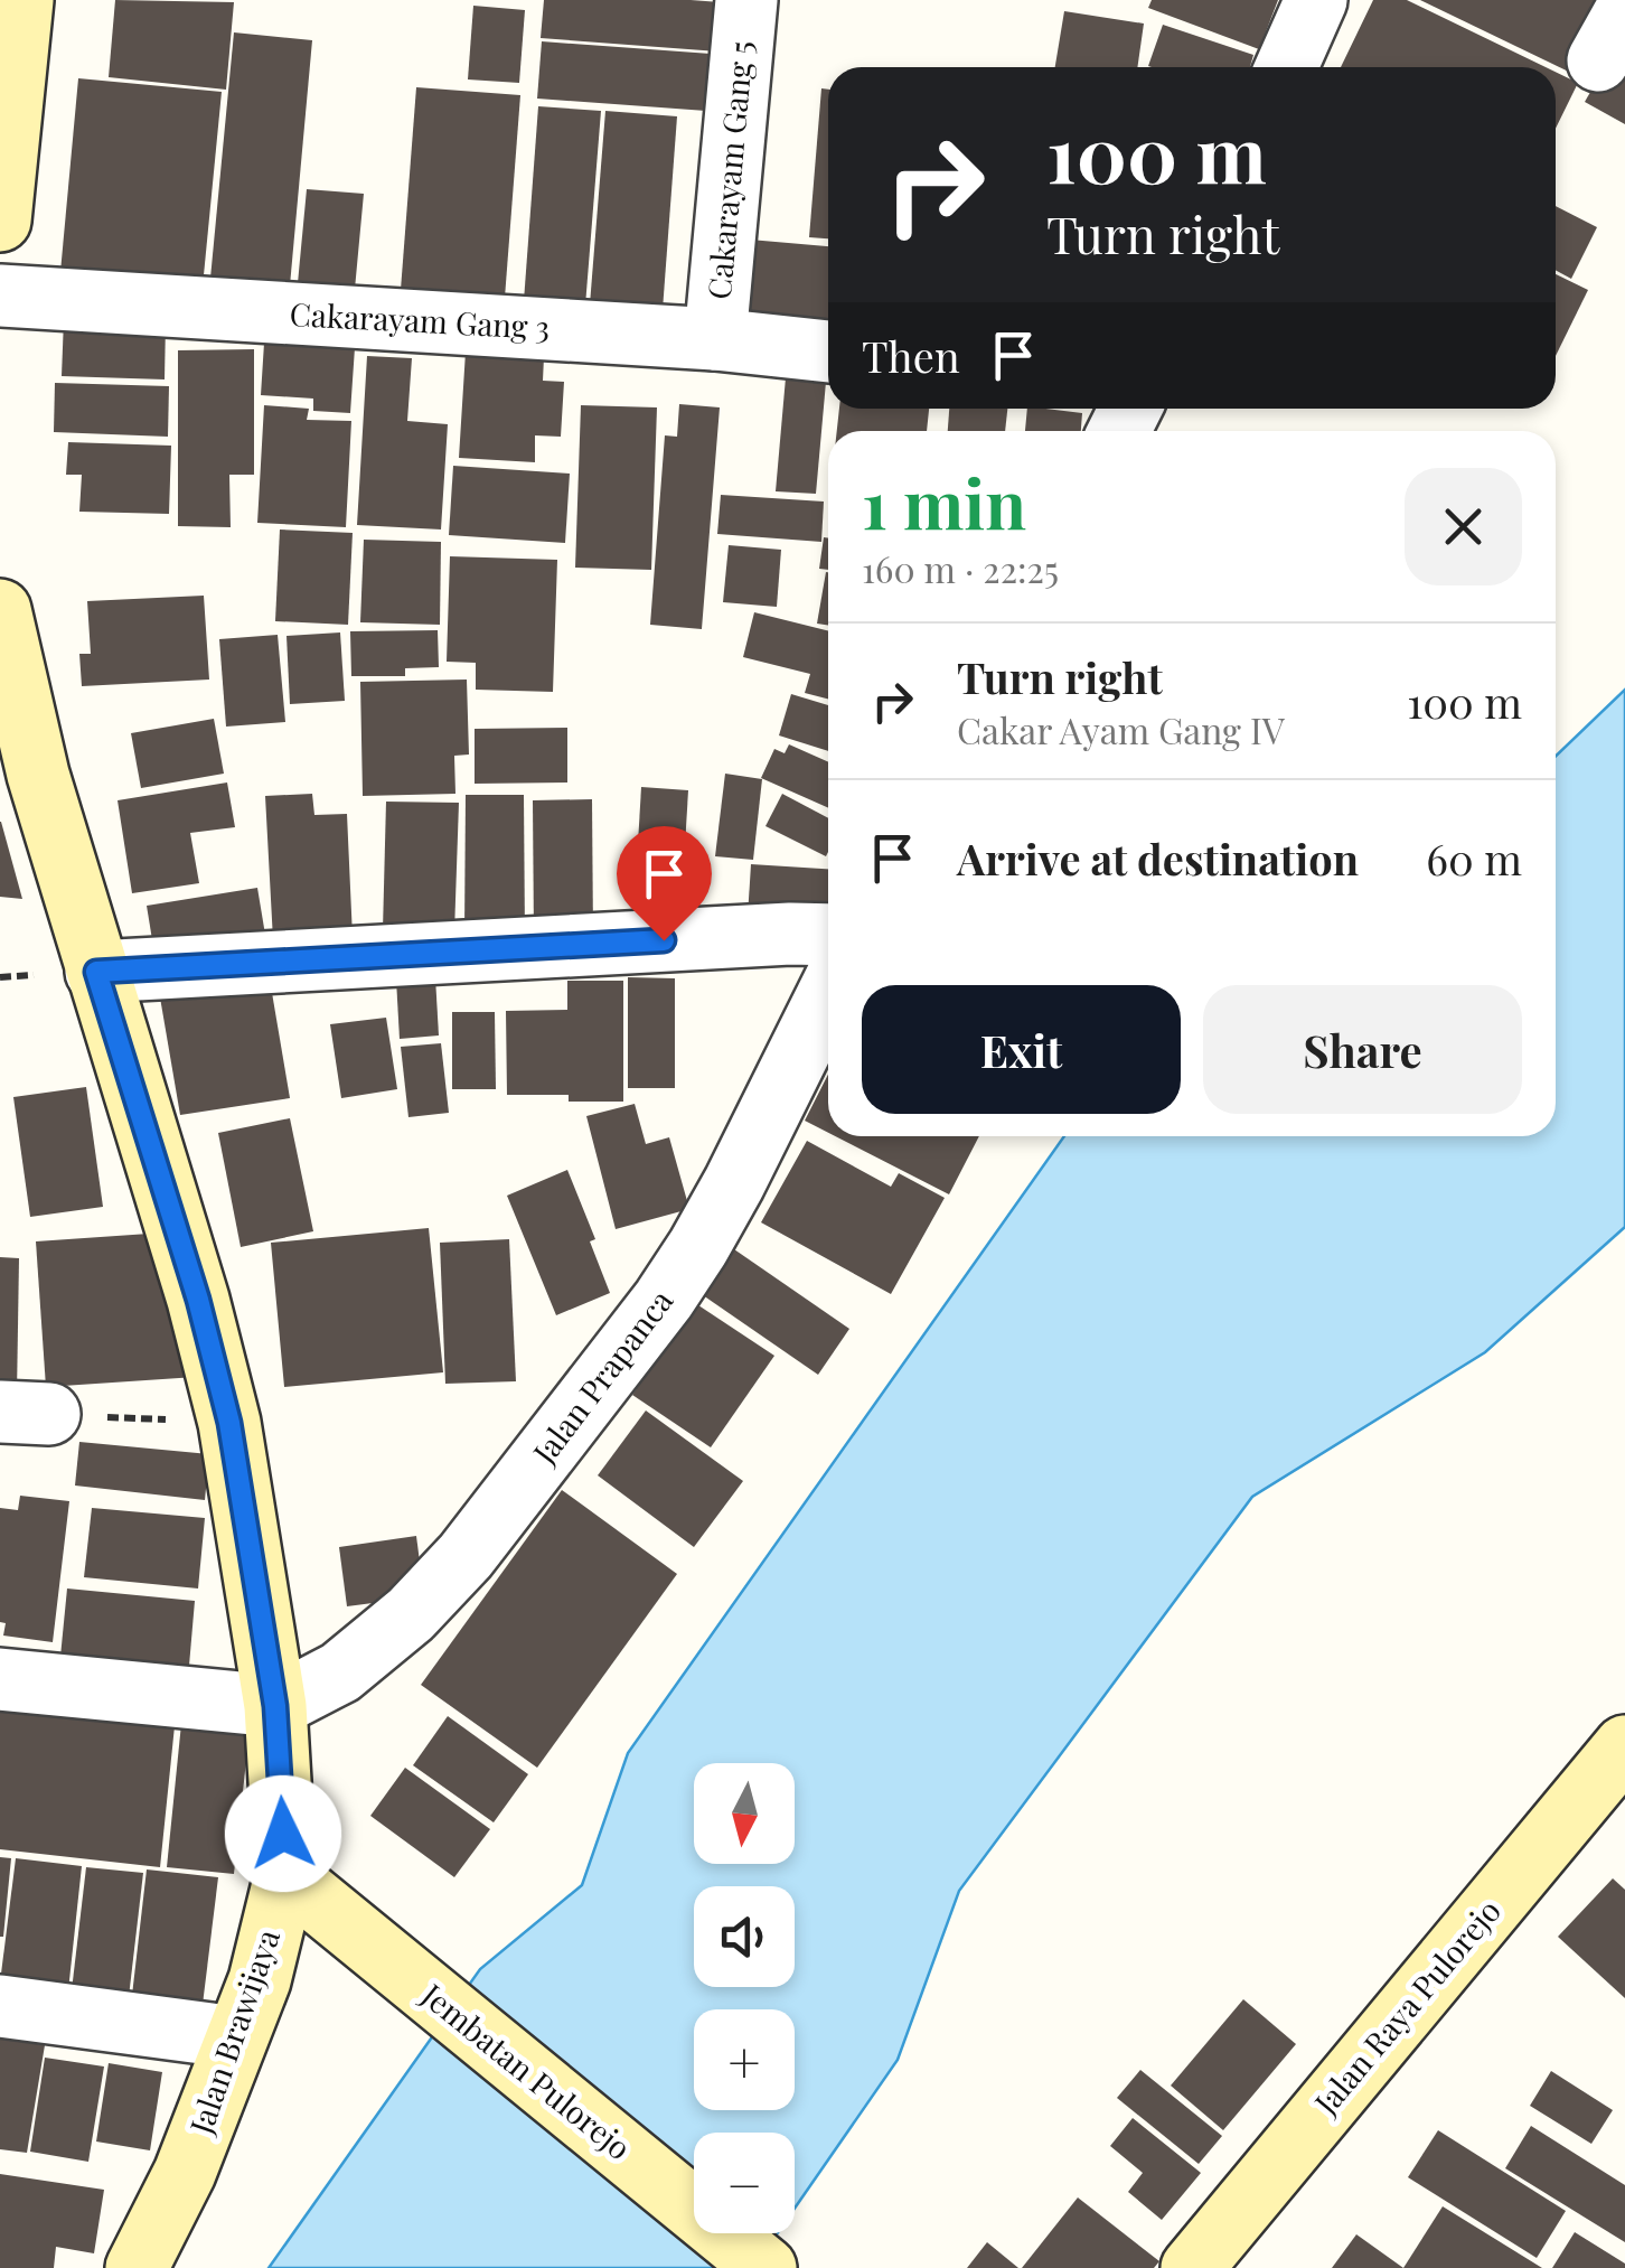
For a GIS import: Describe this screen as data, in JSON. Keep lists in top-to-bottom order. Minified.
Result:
{"streets":{"main road":["Jalan Raya Pulorejo","Jalan Brawijaya","Jembatan Pulorejo"],"street":["Cakarayam Gang 5","Cakarayam Gang 3","Jalan Prapanca"]},"crossings":[["Cakarayam Gang 5","Cakarayam Gang 3"],["Jalan Prapanca","Jalan Brawijaya"],["Jalan Brawijaya","Jembatan Pulorejo"]],"north":"bottom","page":{"turn":["100 m","Turn right"],"then":"Then","heading":["1 min","160 m · 22:25"],"list":[{"name":"Turn right","note":"Cakar Ayam Gang IV","value":"100 m"},{"name":"Arrive at destination","value":"60 m"}],"buttons":["Exit","Share"],"map_buttons":["+","−"]}}
